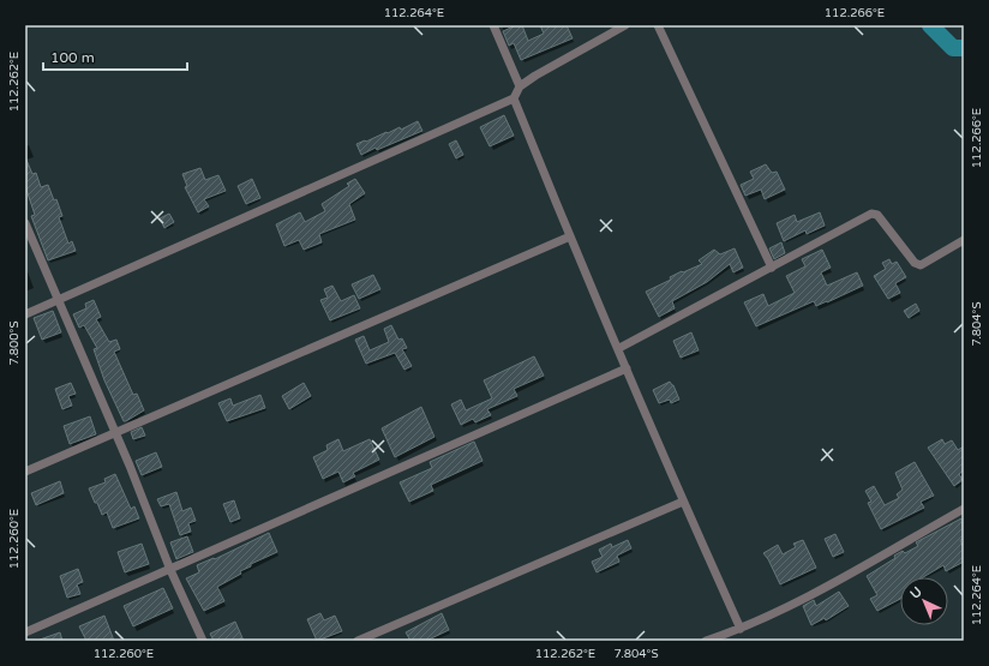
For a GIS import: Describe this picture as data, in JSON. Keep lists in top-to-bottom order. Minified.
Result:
{"scale_bar":"100 m","north":"top left","coordinates":["112.264°E","112.266°E","112.262°E","7.804°S","7.800°S","112.260°E"]}
